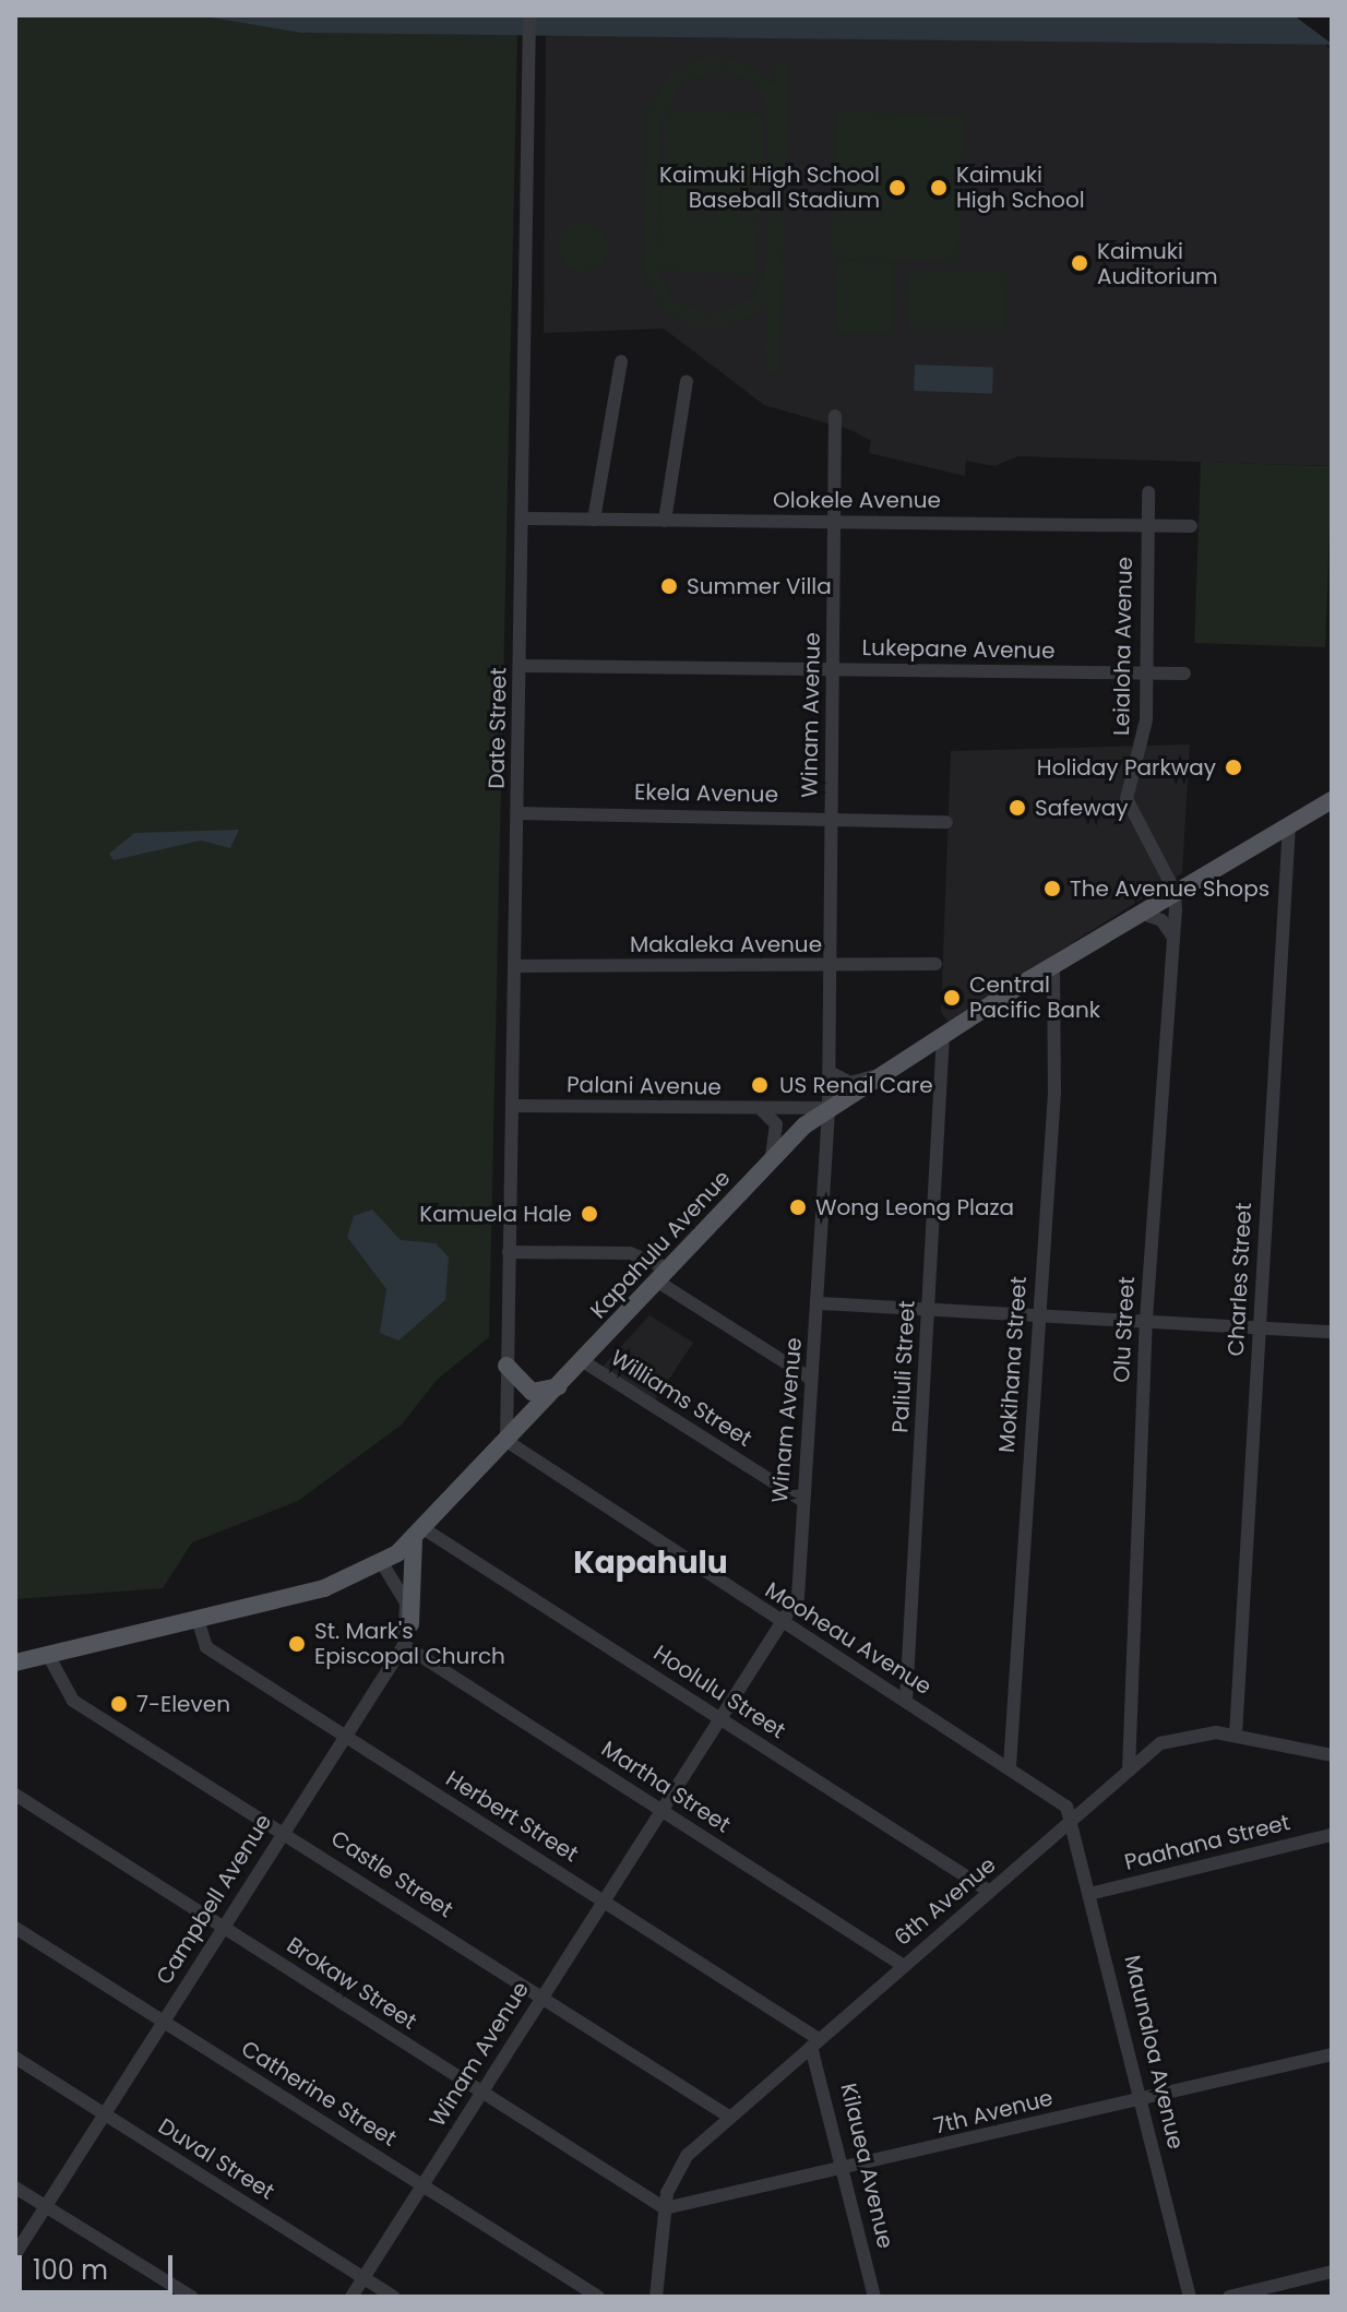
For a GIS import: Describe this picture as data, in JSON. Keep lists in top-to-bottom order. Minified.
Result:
{"streets":{"main road":["Kapahulu Avenue"],"street":["Olokele Avenue","Leialoha Avenue","Lukepane Avenue","Winam Avenue","Date Street","Ekela Avenue","Makaleka Avenue","Palani Avenue","Charles Street","Olu Street","Mokihana Street","Paliuli Street","Williams Street","Mooheau Avenue","Hoolulu Street","Martha Street","Herbert Street","Paahana Street","Castle Street","Campbell Avenue","6th Avenue","Brokaw Street","Maunaloa Avenue","Catherine Street","7th Avenue","Duval Street","Kilauea Avenue"]},"crossings":[["Olokele Avenue","Leialoha Avenue"],["Olokele Avenue","Winam Avenue"],["Olokele Avenue","Date Street"],["Leialoha Avenue","Lukepane Avenue"],["Leialoha Avenue","Kapahulu Avenue"],["Leialoha Avenue","Olu Street"],["Lukepane Avenue","Winam Avenue"],["Lukepane Avenue","Date Street"],["Winam Avenue","Ekela Avenue"],["Winam Avenue","Makaleka Avenue"],["Winam Avenue","Palani Avenue"],["Winam Avenue","Kapahulu Avenue"],["Winam Avenue","Williams Street"],["Winam Avenue","Mooheau Avenue"],["Winam Avenue","Hoolulu Street"],["Winam Avenue","Martha Street"],["Winam Avenue","Herbert Street"],["Winam Avenue","Castle Street"],["Winam Avenue","Brokaw Street"],["Winam Avenue","Catherine Street"],["Winam Avenue","Duval Street"],["Date Street","Ekela Avenue"],["Date Street","Makaleka Avenue"],["Date Street","Palani Avenue"],["Date Street","Kapahulu Avenue"],["Date Street","Mooheau Avenue"],["Palani Avenue","Kapahulu Avenue"],["Kapahulu Avenue","Charles Street"],["Kapahulu Avenue","Olu Street"],["Kapahulu Avenue","Mokihana Street"],["Kapahulu Avenue","Paliuli Street"],["Kapahulu Avenue","Williams Street"],["Kapahulu Avenue","Mooheau Avenue"],["Kapahulu Avenue","Hoolulu Street"],["Kapahulu Avenue","Herbert Street"],["Kapahulu Avenue","Castle Street"],["Charles Street","6th Avenue"],["Olu Street","6th Avenue"],["Mokihana Street","Mooheau Avenue"],["Paliuli Street","Mooheau Avenue"],["Mooheau Avenue","6th Avenue"],["Mooheau Avenue","Maunaloa Avenue"],["Hoolulu Street","6th Avenue"],["Martha Street","Campbell Avenue"],["Martha Street","6th Avenue"],["Herbert Street","Campbell Avenue"],["Herbert Street","6th Avenue"],["Herbert Street","Kilauea Avenue"],["Paahana Street","Maunaloa Avenue"],["Castle Street","Campbell Avenue"],["Castle Street","6th Avenue"],["Campbell Avenue","Brokaw Street"],["Campbell Avenue","Catherine Street"],["Campbell Avenue","Duval Street"],["6th Avenue","Brokaw Street"],["6th Avenue","Maunaloa Avenue"],["6th Avenue","7th Avenue"],["6th Avenue","Kilauea Avenue"],["Brokaw Street","7th Avenue"],["Maunaloa Avenue","7th Avenue"],["7th Avenue","Kilauea Avenue"]],"districts":["Kapahulu"],"places":["Kaimuki High School Baseball Stadium","Kaimuki High School","Kaimuki Auditorium","Summer Villa","Holiday Parkway","Safeway","The Avenue Shops","Central Pacific Bank","US Renal Care","Wong Leong Plaza","Kamuela Hale","St. Mark's Episcopal Church","7-Eleven"],"scale_bar":"100 m"}
